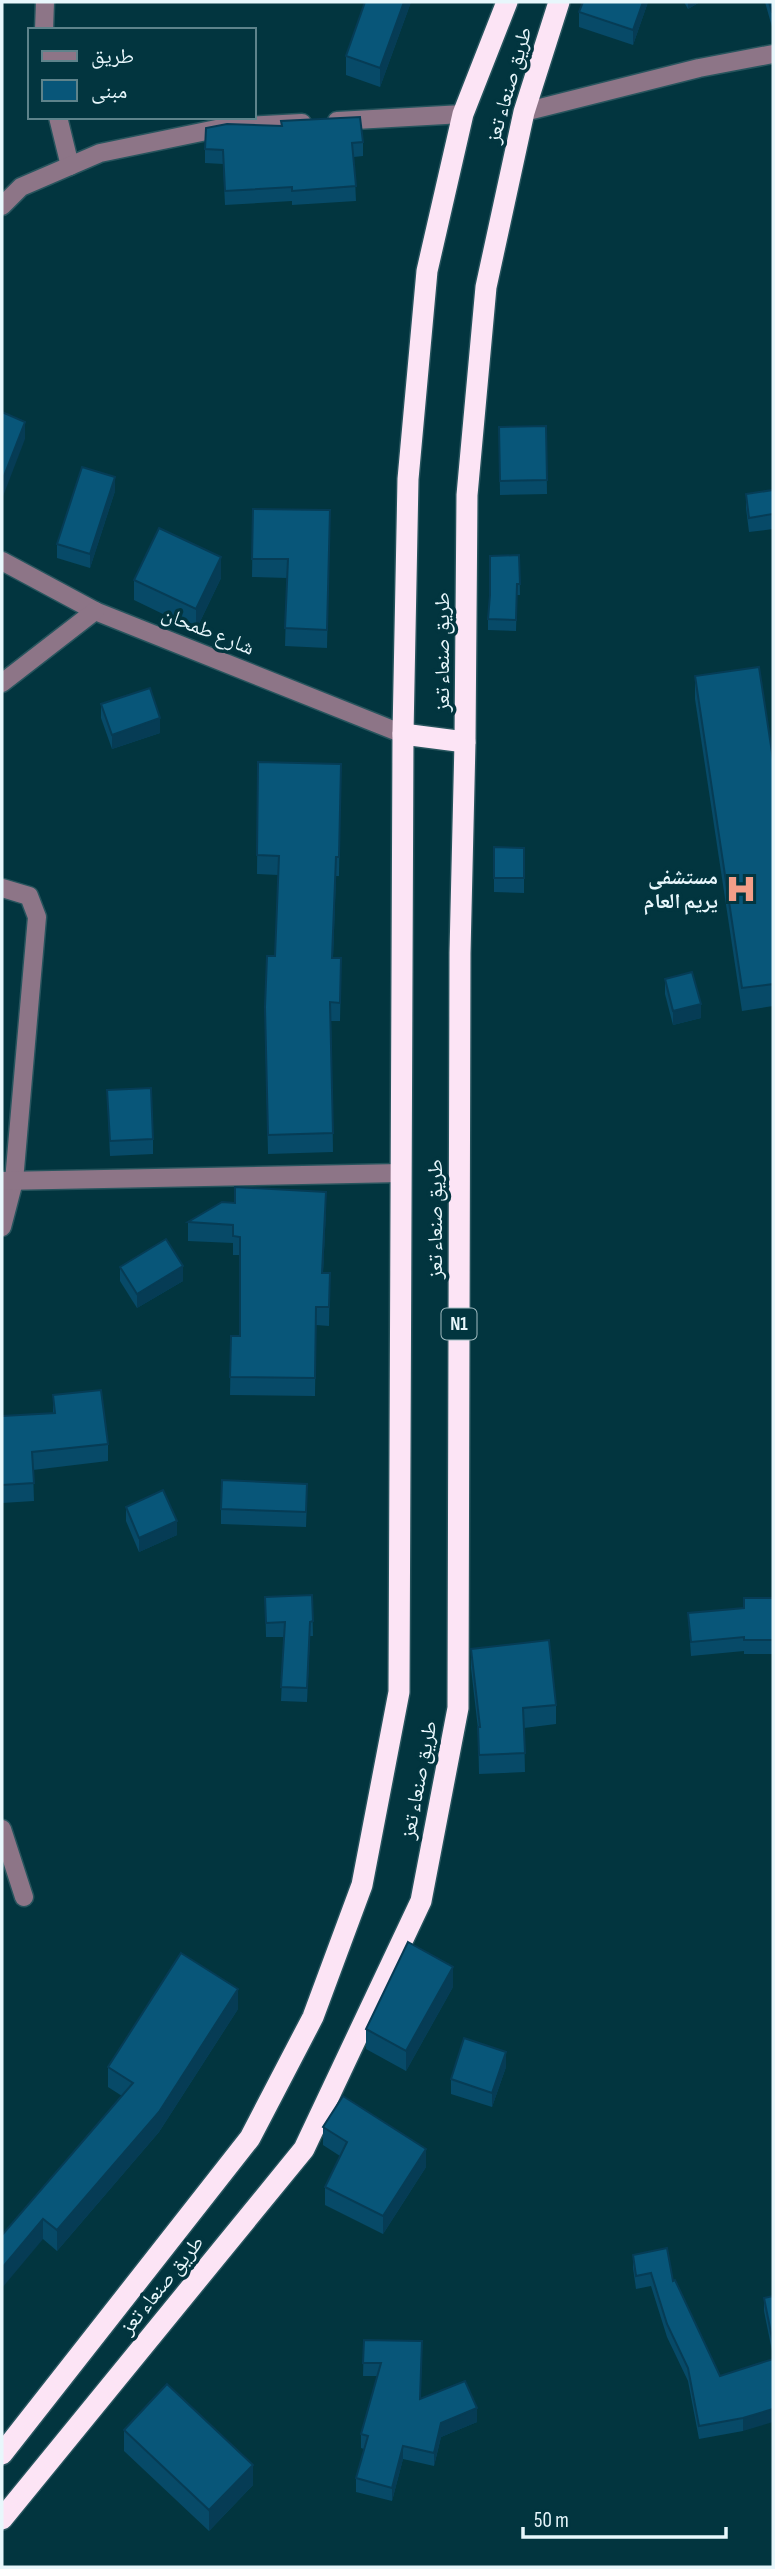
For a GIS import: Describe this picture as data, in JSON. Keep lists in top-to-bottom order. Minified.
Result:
{"streets":{"highway":["طريق صنعاء تعز","N1"],"street":["شارع طمحان"]},"crossings":[["طريق صنعاء تعز","شارع طمحان"]],"places":{"hospital":["مستشفى يريم العام"]},"legend":["طريق","مبنى"],"scale_bar":"50 m"}
